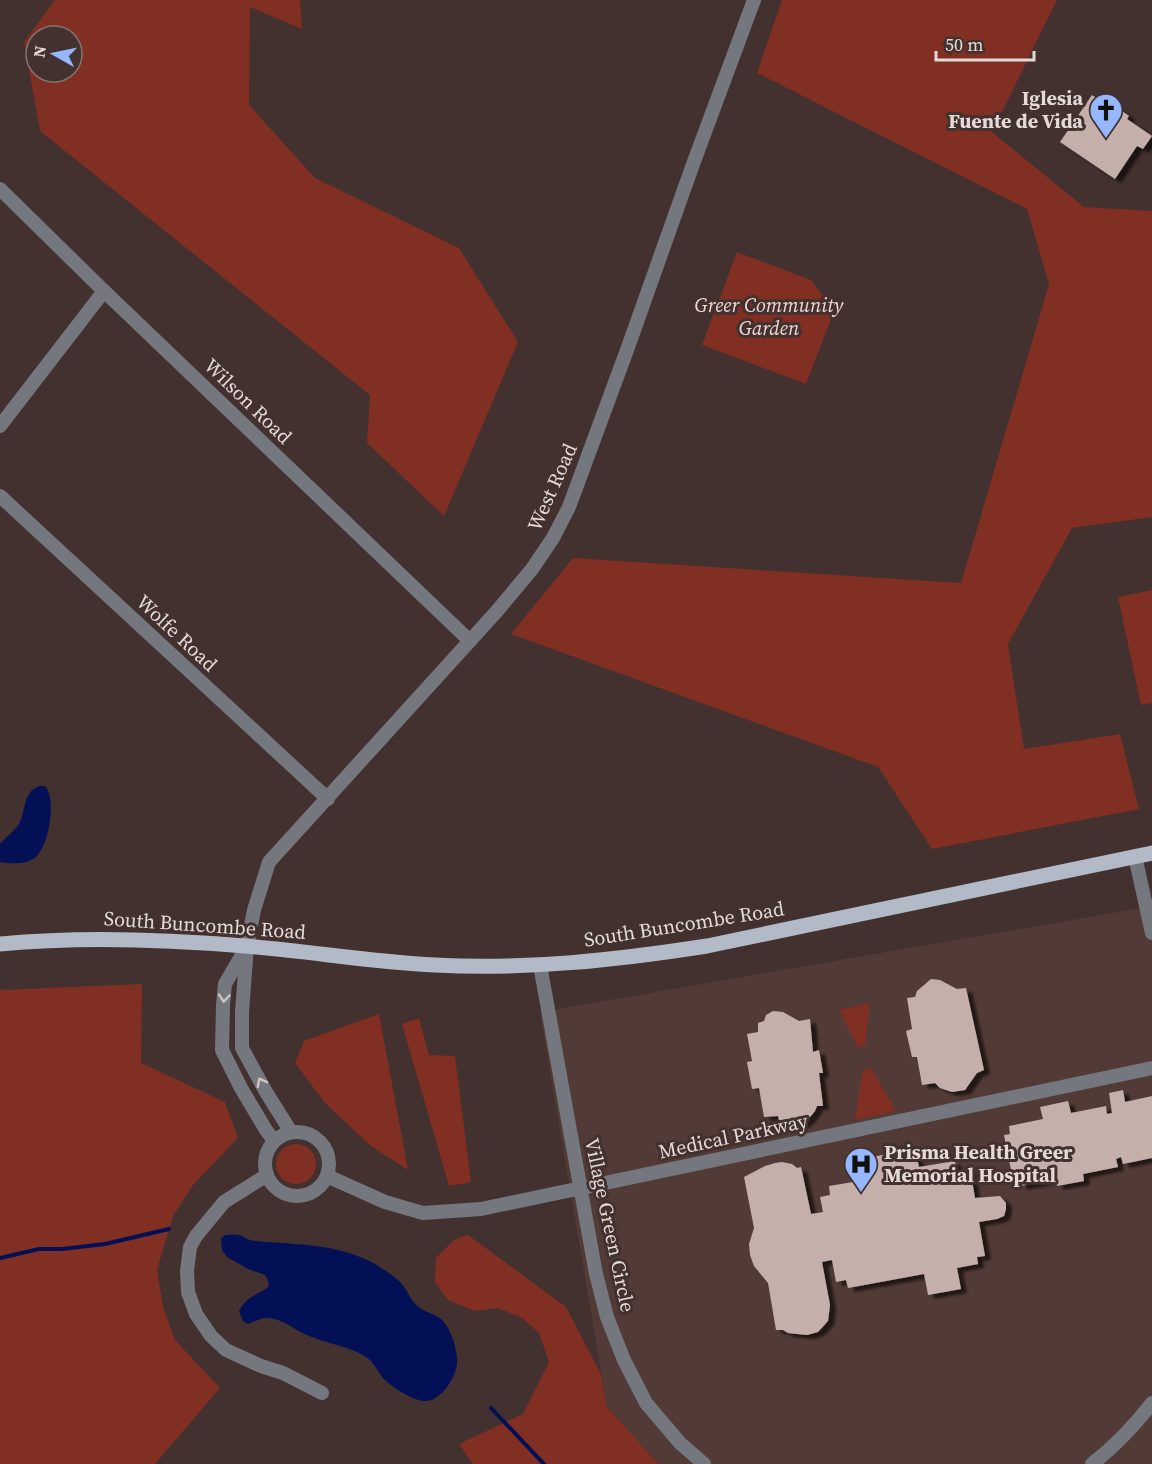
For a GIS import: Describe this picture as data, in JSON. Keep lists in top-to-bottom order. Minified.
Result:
{"streets":{"main road":["South Buncombe Road"],"street":["Wilson Road","West Road","Wolfe Road","Medical Parkway","Village Green Circle"]},"crossings":[["Wilson Road","West Road"],["West Road","Wolfe Road"],["West Road","South Buncombe Road"],["South Buncombe Road","Village Green Circle"],["Medical Parkway","Village Green Circle"]],"parks":["Greer Community Garden"],"places":{"church":["Iglesia Fuente de Vida"],"hospital":["Prisma Health Greer Memorial Hospital"]},"scale_bar":"50 m","north":"left"}
